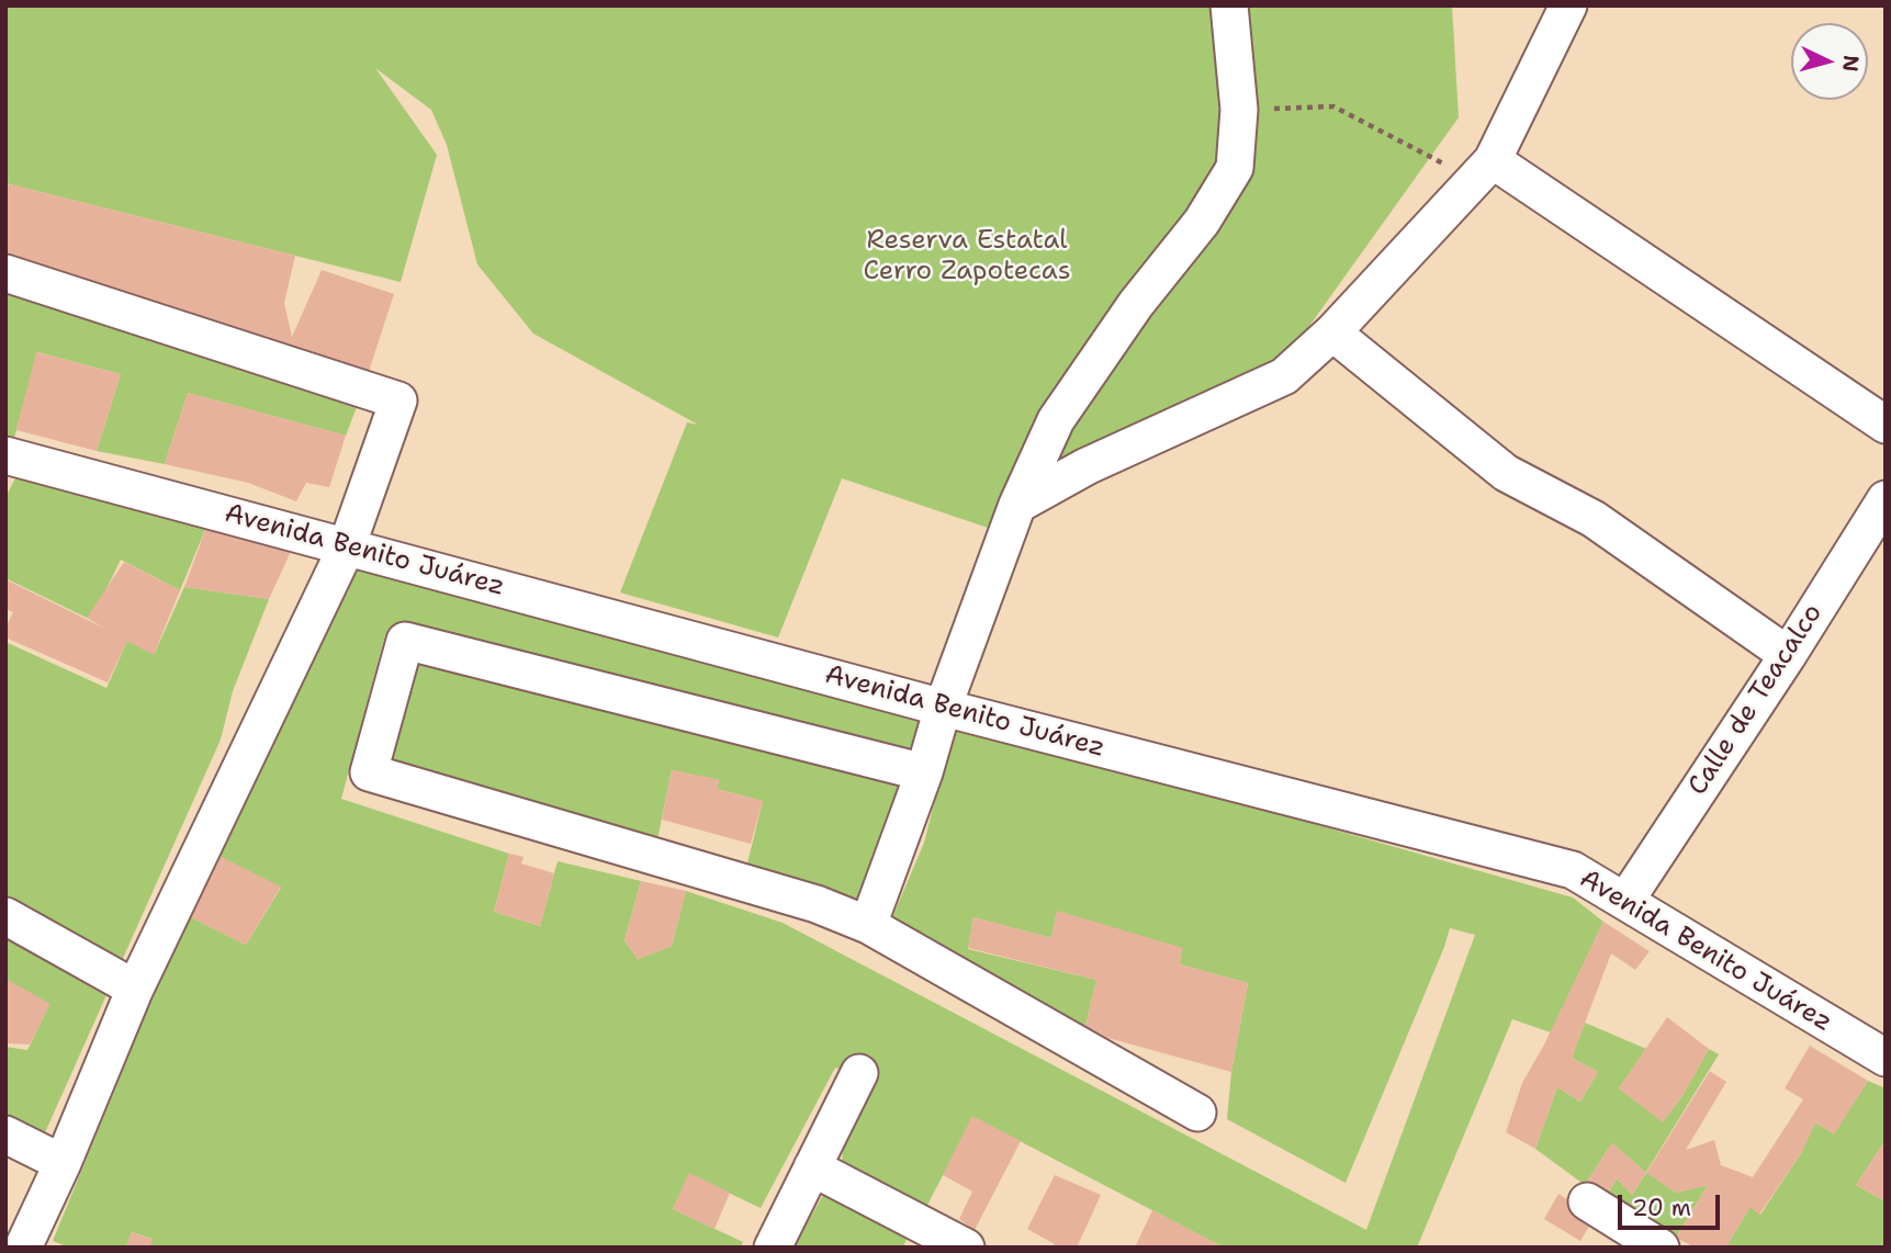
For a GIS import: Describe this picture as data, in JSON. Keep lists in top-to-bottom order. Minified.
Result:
{"streets":{"street":["Avenida Benito Juárez","Calle de Teacalco"]},"crossings":[["Avenida Benito Juárez","Calle de Teacalco"]],"parks":["Reserva Estatal Cerro Zapotecas"],"scale_bar":"20 m","north":"right"}
